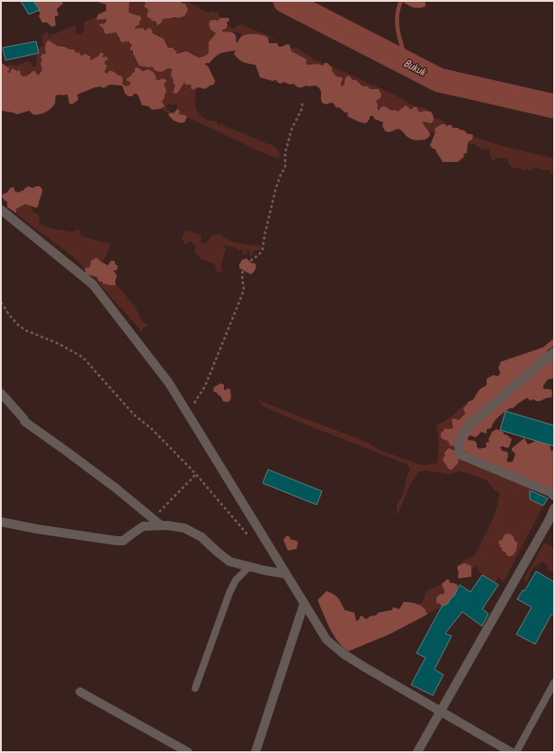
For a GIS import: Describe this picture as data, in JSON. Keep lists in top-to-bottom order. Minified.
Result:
{"water":["Bukuk"]}
